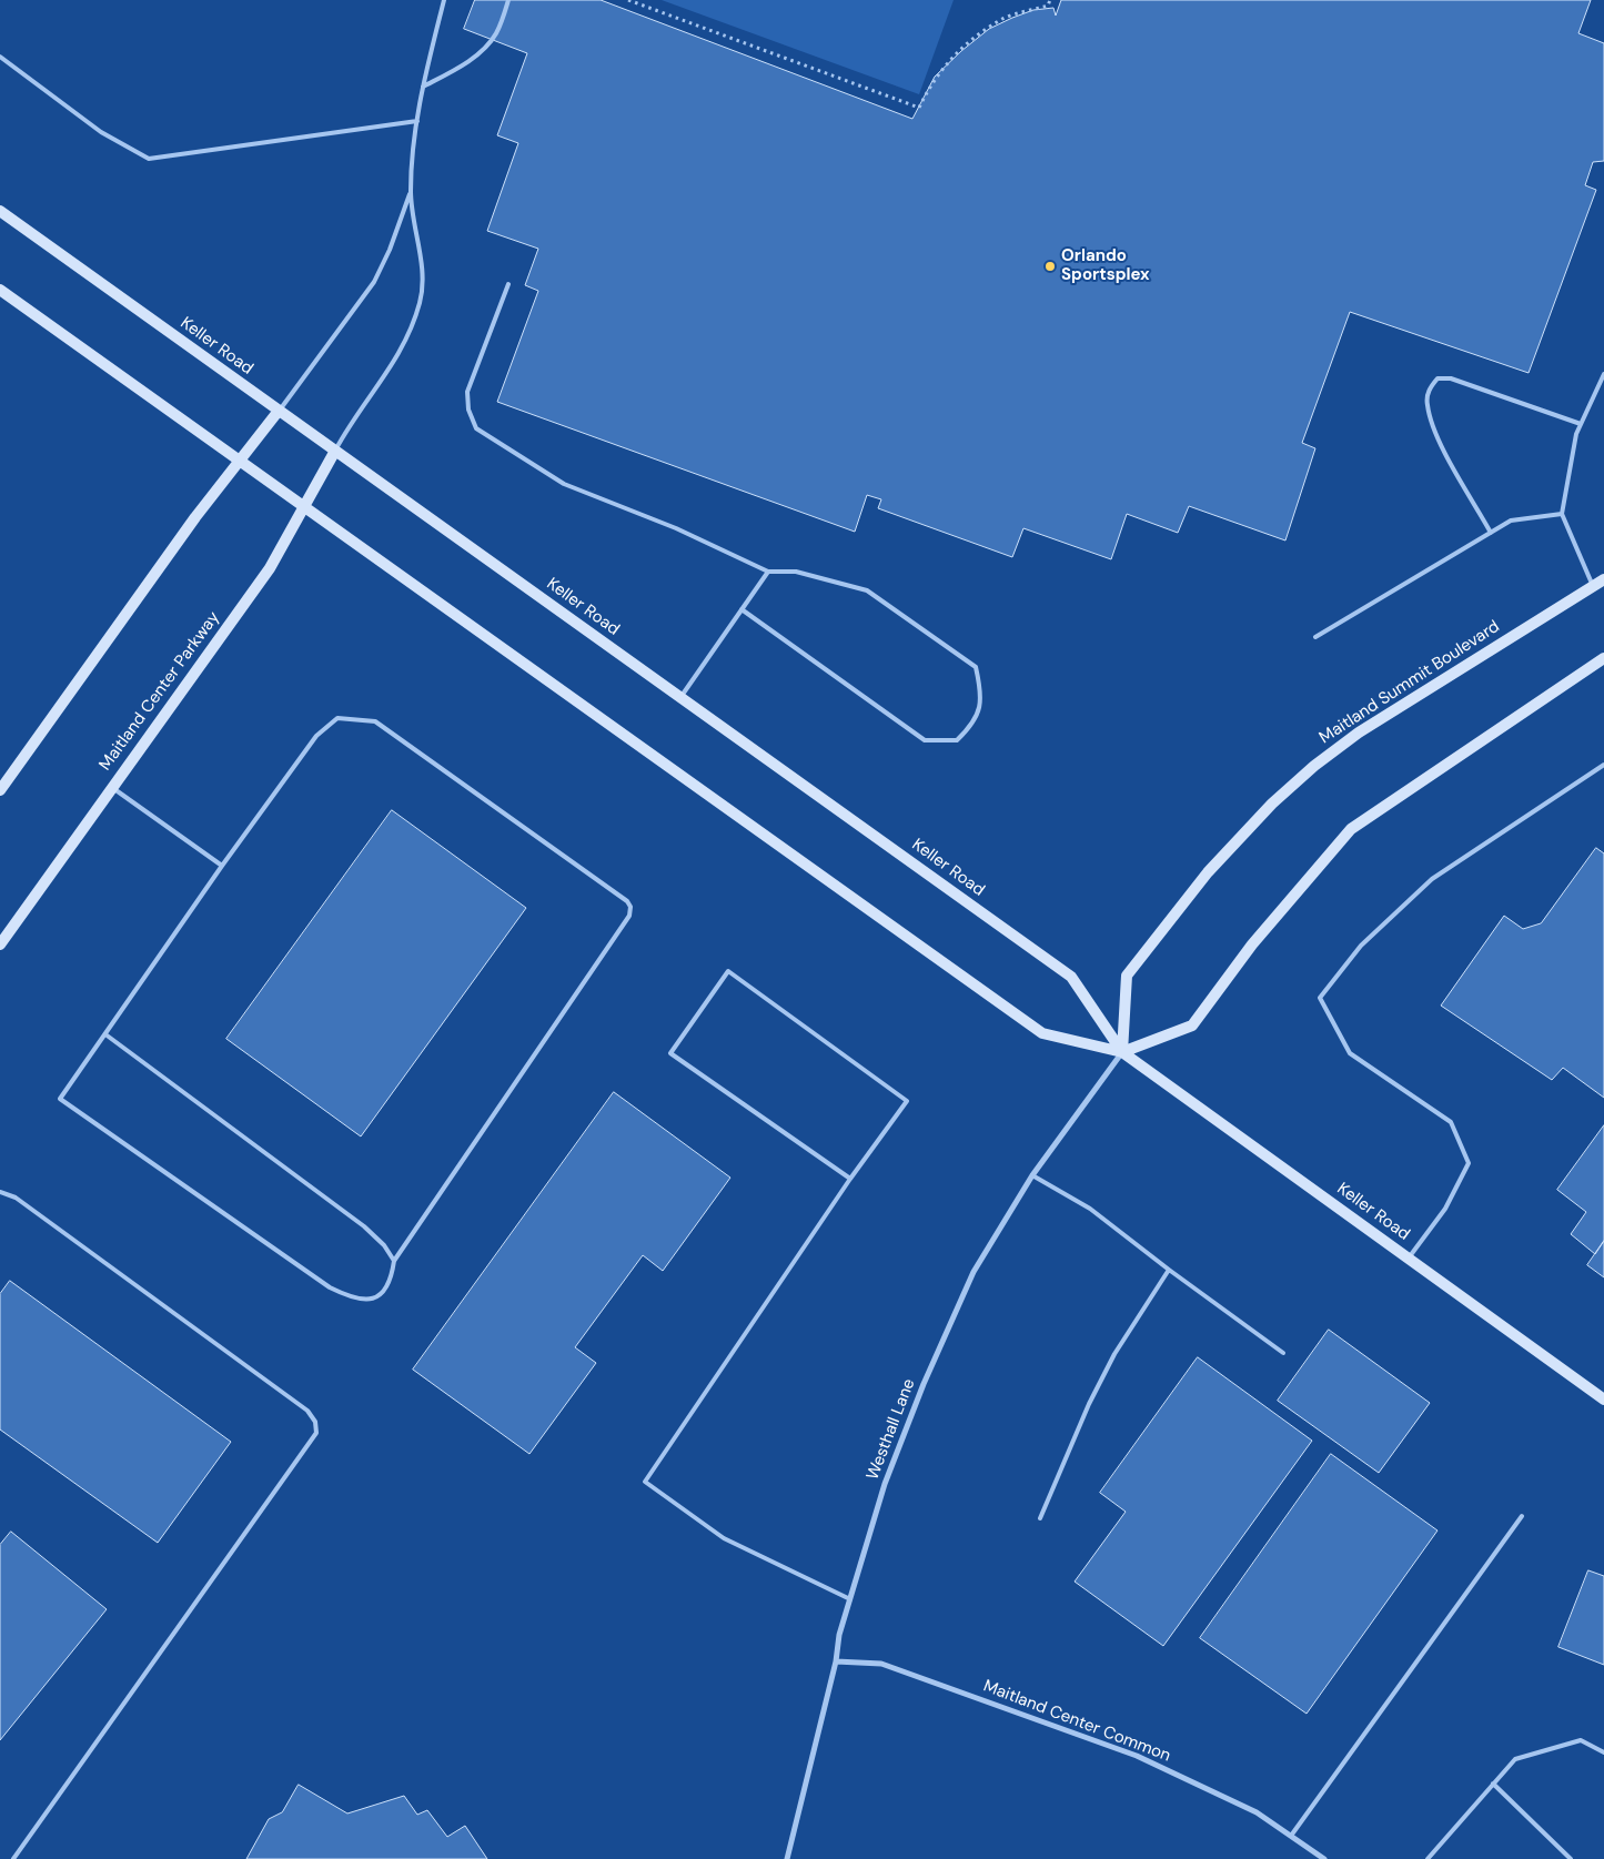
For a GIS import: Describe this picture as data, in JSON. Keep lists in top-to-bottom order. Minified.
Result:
{"streets":{"street":["Keller Road","Maitland Summit Boulevard","Maitland Center Parkway","Westhall Lane","Maitland Center Common"]},"crossings":[["Keller Road","Maitland Summit Boulevard"],["Keller Road","Maitland Center Parkway"],["Keller Road","Westhall Lane"],["Maitland Summit Boulevard","Westhall Lane"],["Westhall Lane","Maitland Center Common"]],"places":["Orlando Sportsplex"]}
